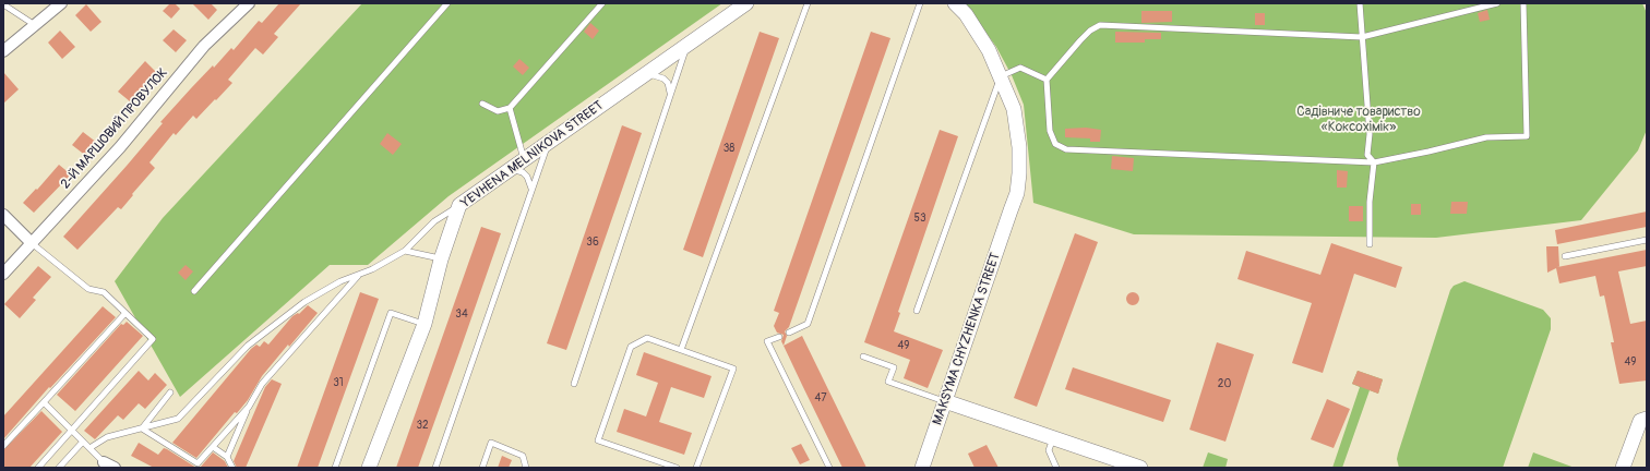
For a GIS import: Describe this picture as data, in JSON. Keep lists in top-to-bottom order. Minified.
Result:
{"streets":{"street":["2-Й МАРШОВИЙ ПРОВУЛОК","YEVHENA MELNIKOVA STREET","MAKSYMA CHYZHENKA STREET"]},"parks":["Садівниче товариство «Коксохімік»"],"house_numbers":["38","53","36","34","49","49","31","20","47","32"]}
